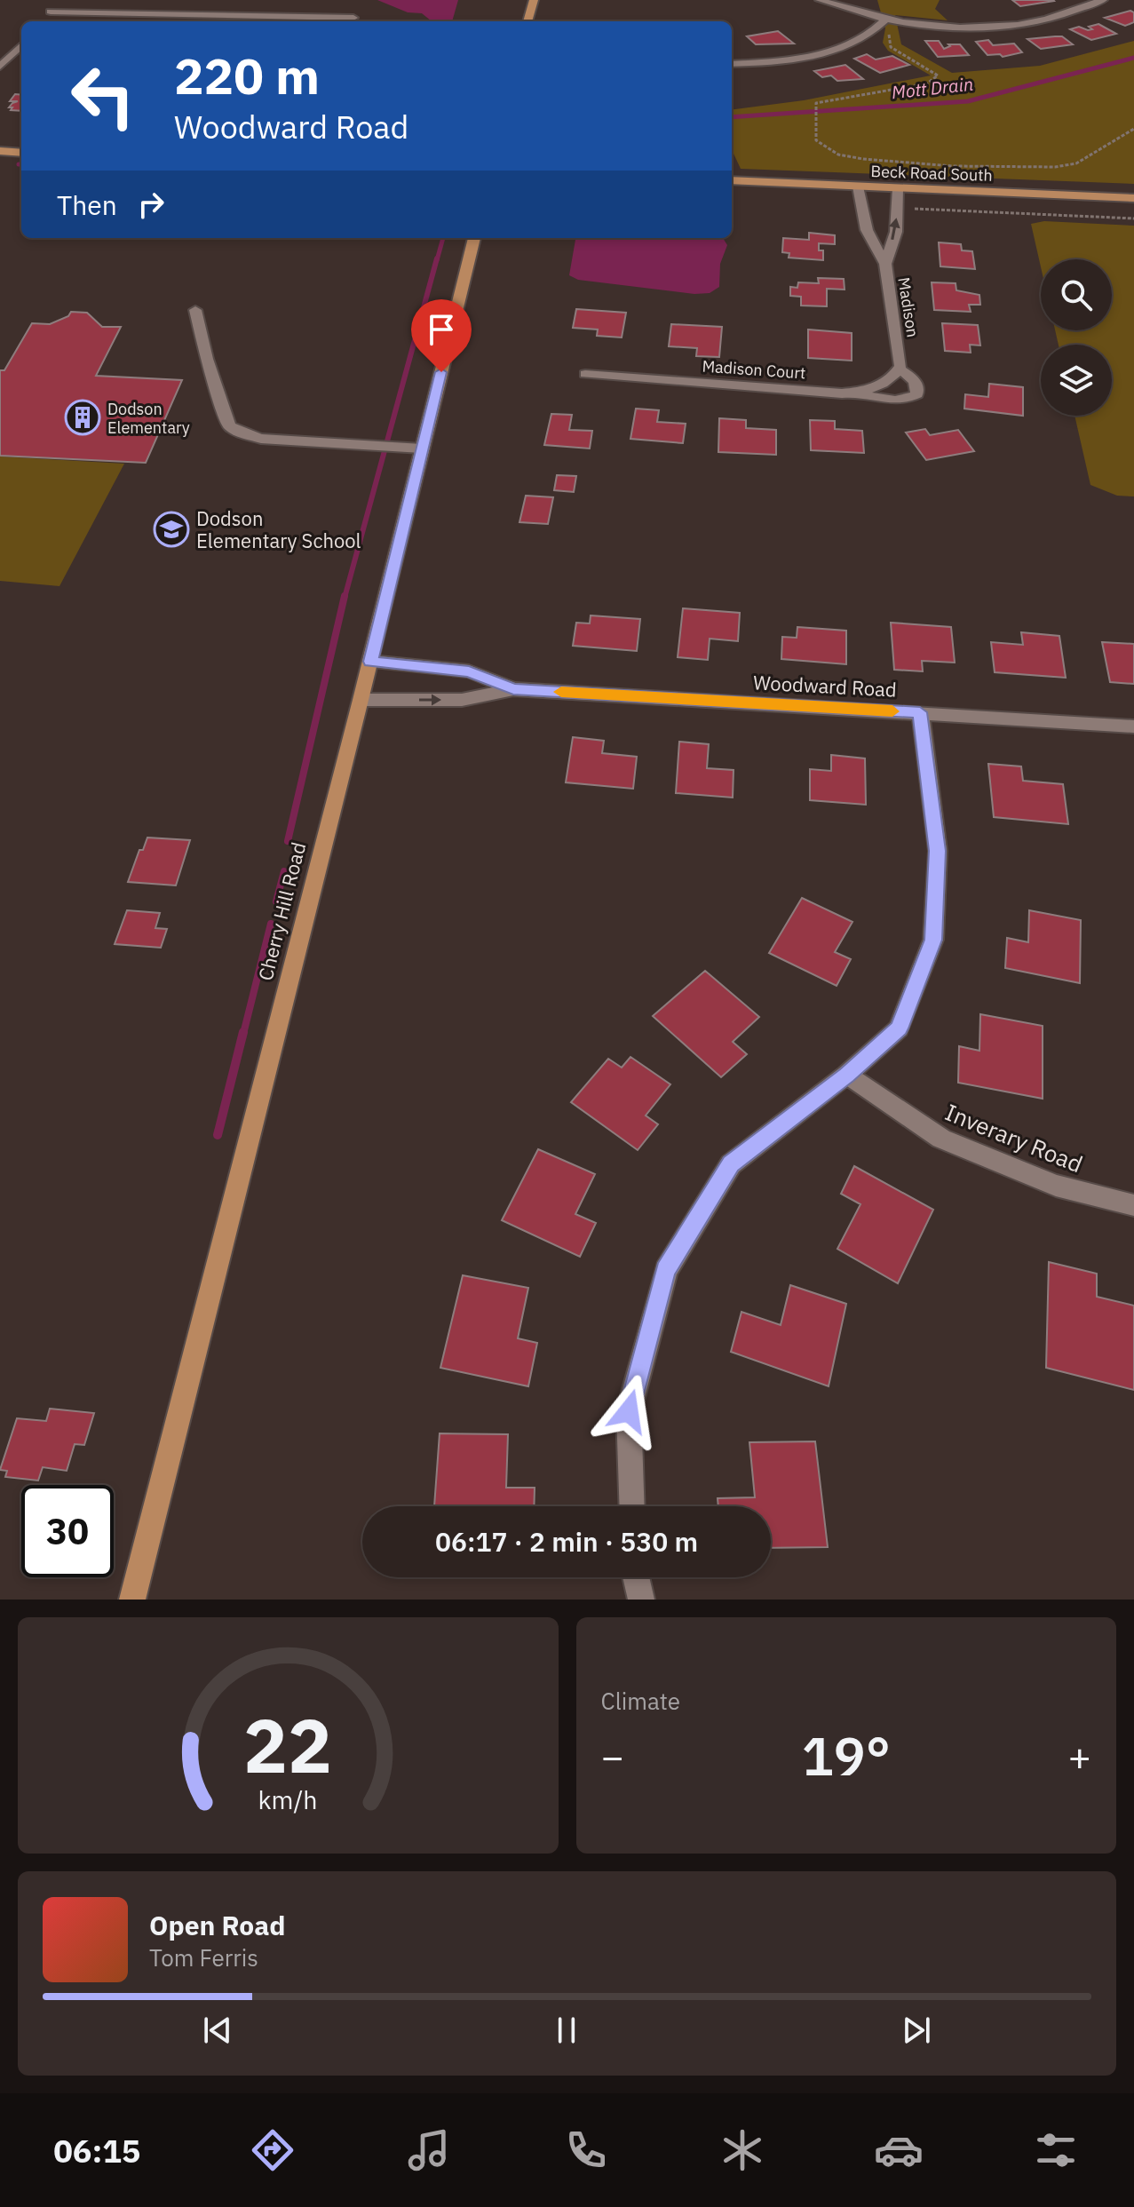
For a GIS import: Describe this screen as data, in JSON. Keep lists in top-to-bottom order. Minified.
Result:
{"streets":{"main road":["Beck Road South","Cherry Hill Road"],"street":["Madison","Madison Court","Woodward Road","Inverary Road"]},"crossings":[["Beck Road South","Madison"],["Madison","Madison Court"],["Woodward Road","Cherry Hill Road"]],"water":["Mott Drain"],"places":{"building":["Dodson Elementary"],"school or university":["Dodson Elementary School"]},"page":{"turn":["220 m","Woodward Road"],"then":"Then","limit":"30","trip":"06:17 · 2 min · 530 m","tile":"Climate","heat":["−","19°","+"],"song":["Open Road","Tom Ferris"],"tabs":"06:15","gauge":["22","km/h"]}}
